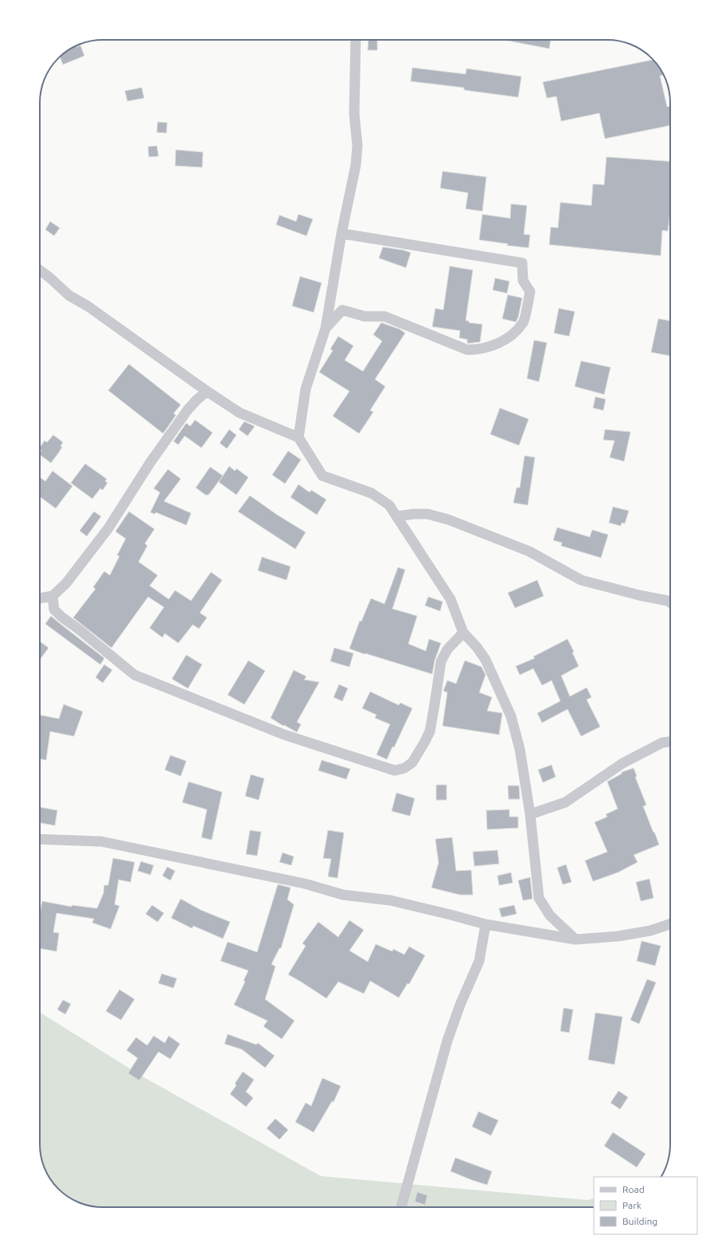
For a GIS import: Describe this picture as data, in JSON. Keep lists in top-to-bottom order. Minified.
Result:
{"legend":["Road","Park","Building"]}
